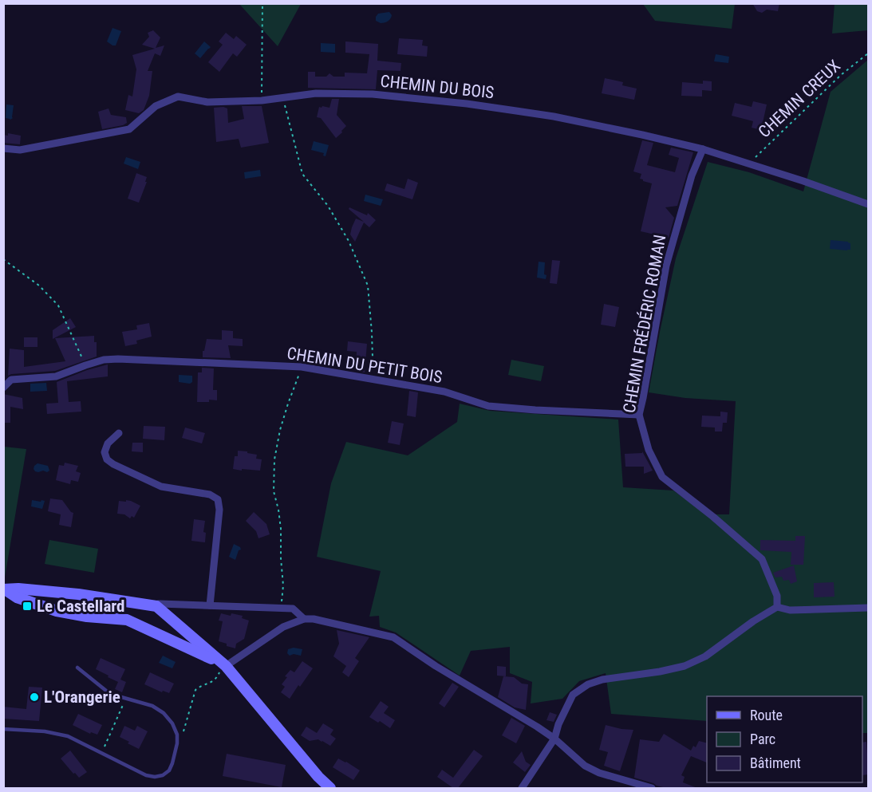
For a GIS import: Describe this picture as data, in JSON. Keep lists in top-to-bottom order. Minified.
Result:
{"streets":{"street":["CHEMIN DU BOIS","CHEMIN FRÉDÉRIC ROMAN","CHEMIN DU PETIT BOIS"],"path":["CHEMIN CREUX"]},"crossings":[["CHEMIN DU BOIS","CHEMIN CREUX"],["CHEMIN DU BOIS","CHEMIN FRÉDÉRIC ROMAN"],["CHEMIN FRÉDÉRIC ROMAN","CHEMIN DU PETIT BOIS"]],"places":{"transit":["Le Castellard"],"other":["L'Orangerie"]},"legend":["Route","Parc","Bâtiment"]}
